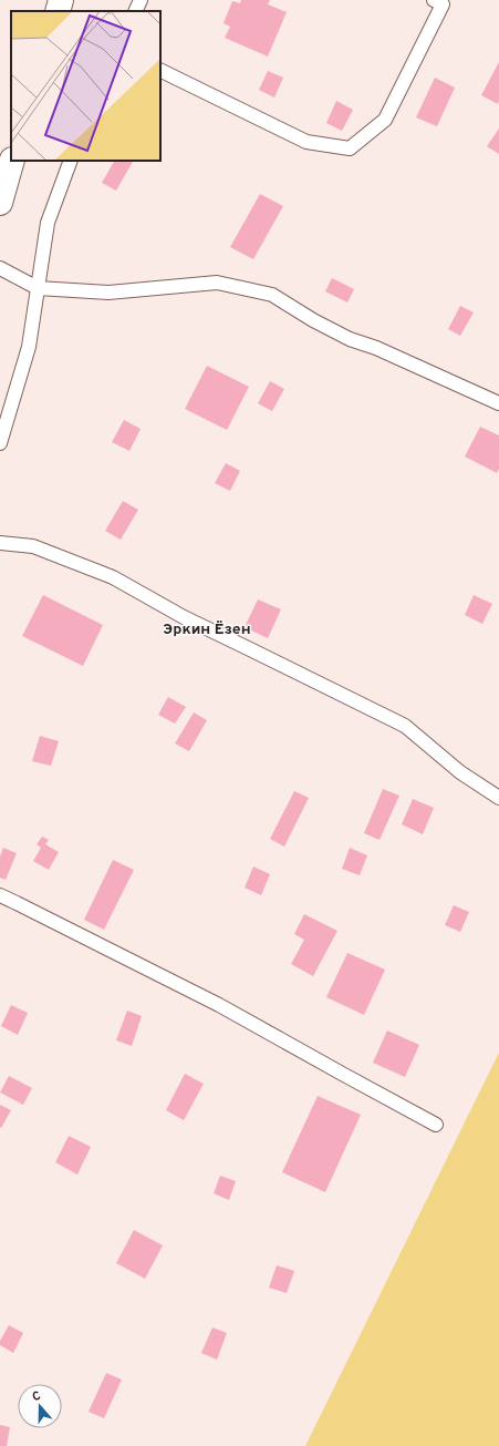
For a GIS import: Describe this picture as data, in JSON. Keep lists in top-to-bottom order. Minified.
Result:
{"districts":["Эркин Ёзен"],"north":"top"}
